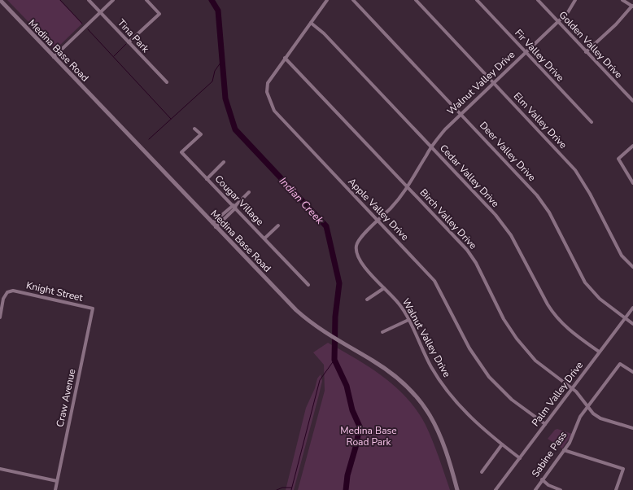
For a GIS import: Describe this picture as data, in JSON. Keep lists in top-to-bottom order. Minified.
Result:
{"streets":{"street":["Tina Park","Golden Valley Drive","Medina Base Road","Fir Valley Drive","Walnut Valley Drive","Elm Valley Drive","Deer Valley Drive","Cedar Valley Drive","Cougar Village","Apple Valley Drive","Birch Valley Drive","Knight Street","Palm Valley Drive","Craw Avenue","Sabine Pass"]},"crossings":[["Golden Valley Drive","Walnut Valley Drive"],["Fir Valley Drive","Walnut Valley Drive"],["Walnut Valley Drive","Elm Valley Drive"],["Walnut Valley Drive","Deer Valley Drive"],["Walnut Valley Drive","Cedar Valley Drive"],["Walnut Valley Drive","Apple Valley Drive"],["Walnut Valley Drive","Birch Valley Drive"],["Walnut Valley Drive","Palm Valley Drive"],["Deer Valley Drive","Palm Valley Drive"],["Cedar Valley Drive","Apple Valley Drive"],["Cedar Valley Drive","Palm Valley Drive"],["Apple Valley Drive","Birch Valley Drive"],["Apple Valley Drive","Palm Valley Drive"],["Birch Valley Drive","Palm Valley Drive"],["Birch Valley Drive","Sabine Pass"],["Knight Street","Craw Avenue"]],"water":["Indian Creek"],"parks":["Medina Base Road Park"]}
